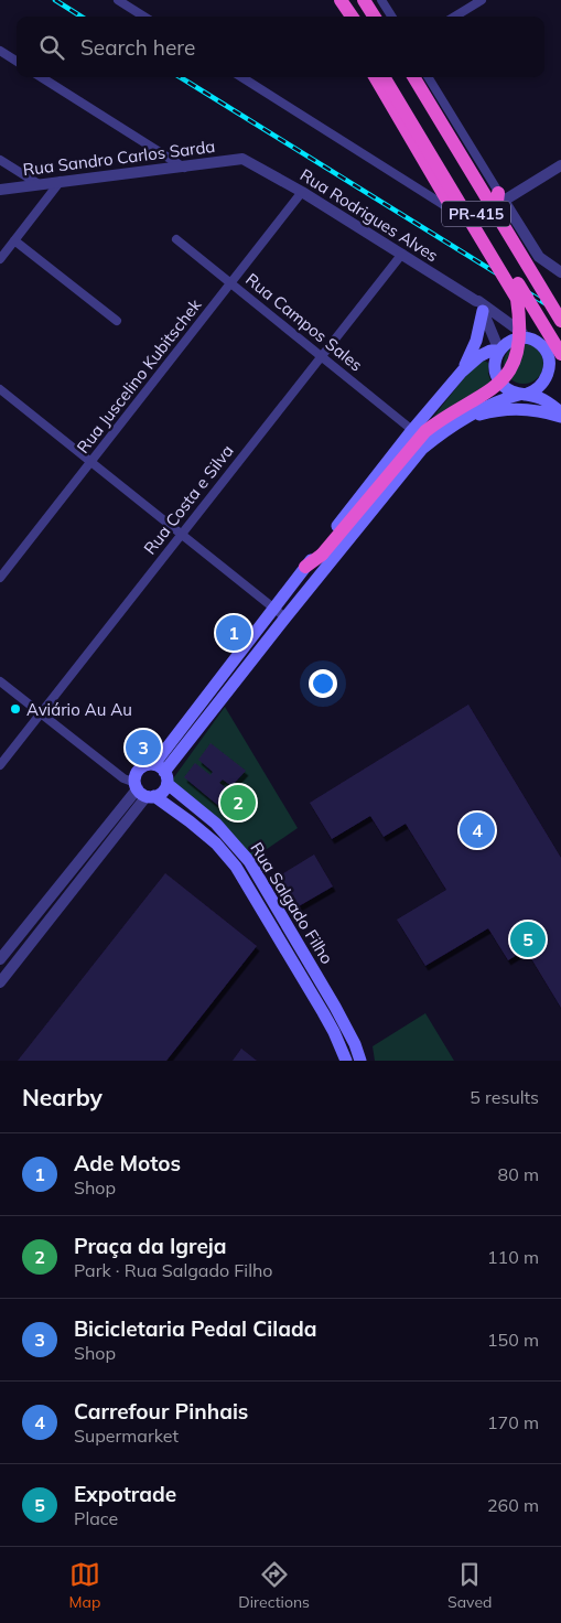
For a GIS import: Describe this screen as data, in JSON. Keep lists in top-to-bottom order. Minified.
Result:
{"streets":{"highway":["PR-415"],"main road":["Rua Salgado Filho"],"street":["Rua Sandro Carlos Sarda","Rua Rodrigues Alves","Rua Campos Sales","Rua Juscelino Kubitschek","Rua Costa e Silva"]},"crossings":[["Rua Sandro Carlos Sarda","Rua Rodrigues Alves"],["Rua Rodrigues Alves","Rua Juscelino Kubitschek"],["Rua Rodrigues Alves","Rua Costa e Silva"],["Rua Campos Sales","Rua Juscelino Kubitschek"],["Rua Campos Sales","Rua Costa e Silva"]],"places":["Aviário Au Au"],"page":{"search":"Search here","pins":["1","3","2","4","5"],"heading":["Nearby","5 results"],"list":[{"mark":"1","name":"Ade Motos","note":"Shop","value":"80 m"},{"mark":"2","name":"Praça da Igreja","note":"Park · Rua Salgado Filho","value":"110 m"},{"mark":"3","name":"Bicicletaria Pedal Cilada","note":"Shop","value":"150 m"},{"mark":"4","name":"Carrefour Pinhais","note":"Supermarket","value":"170 m"},{"mark":"5","name":"Expotrade","note":"Place","value":"260 m"}],"nav":["Map","Directions","Saved"]}}
